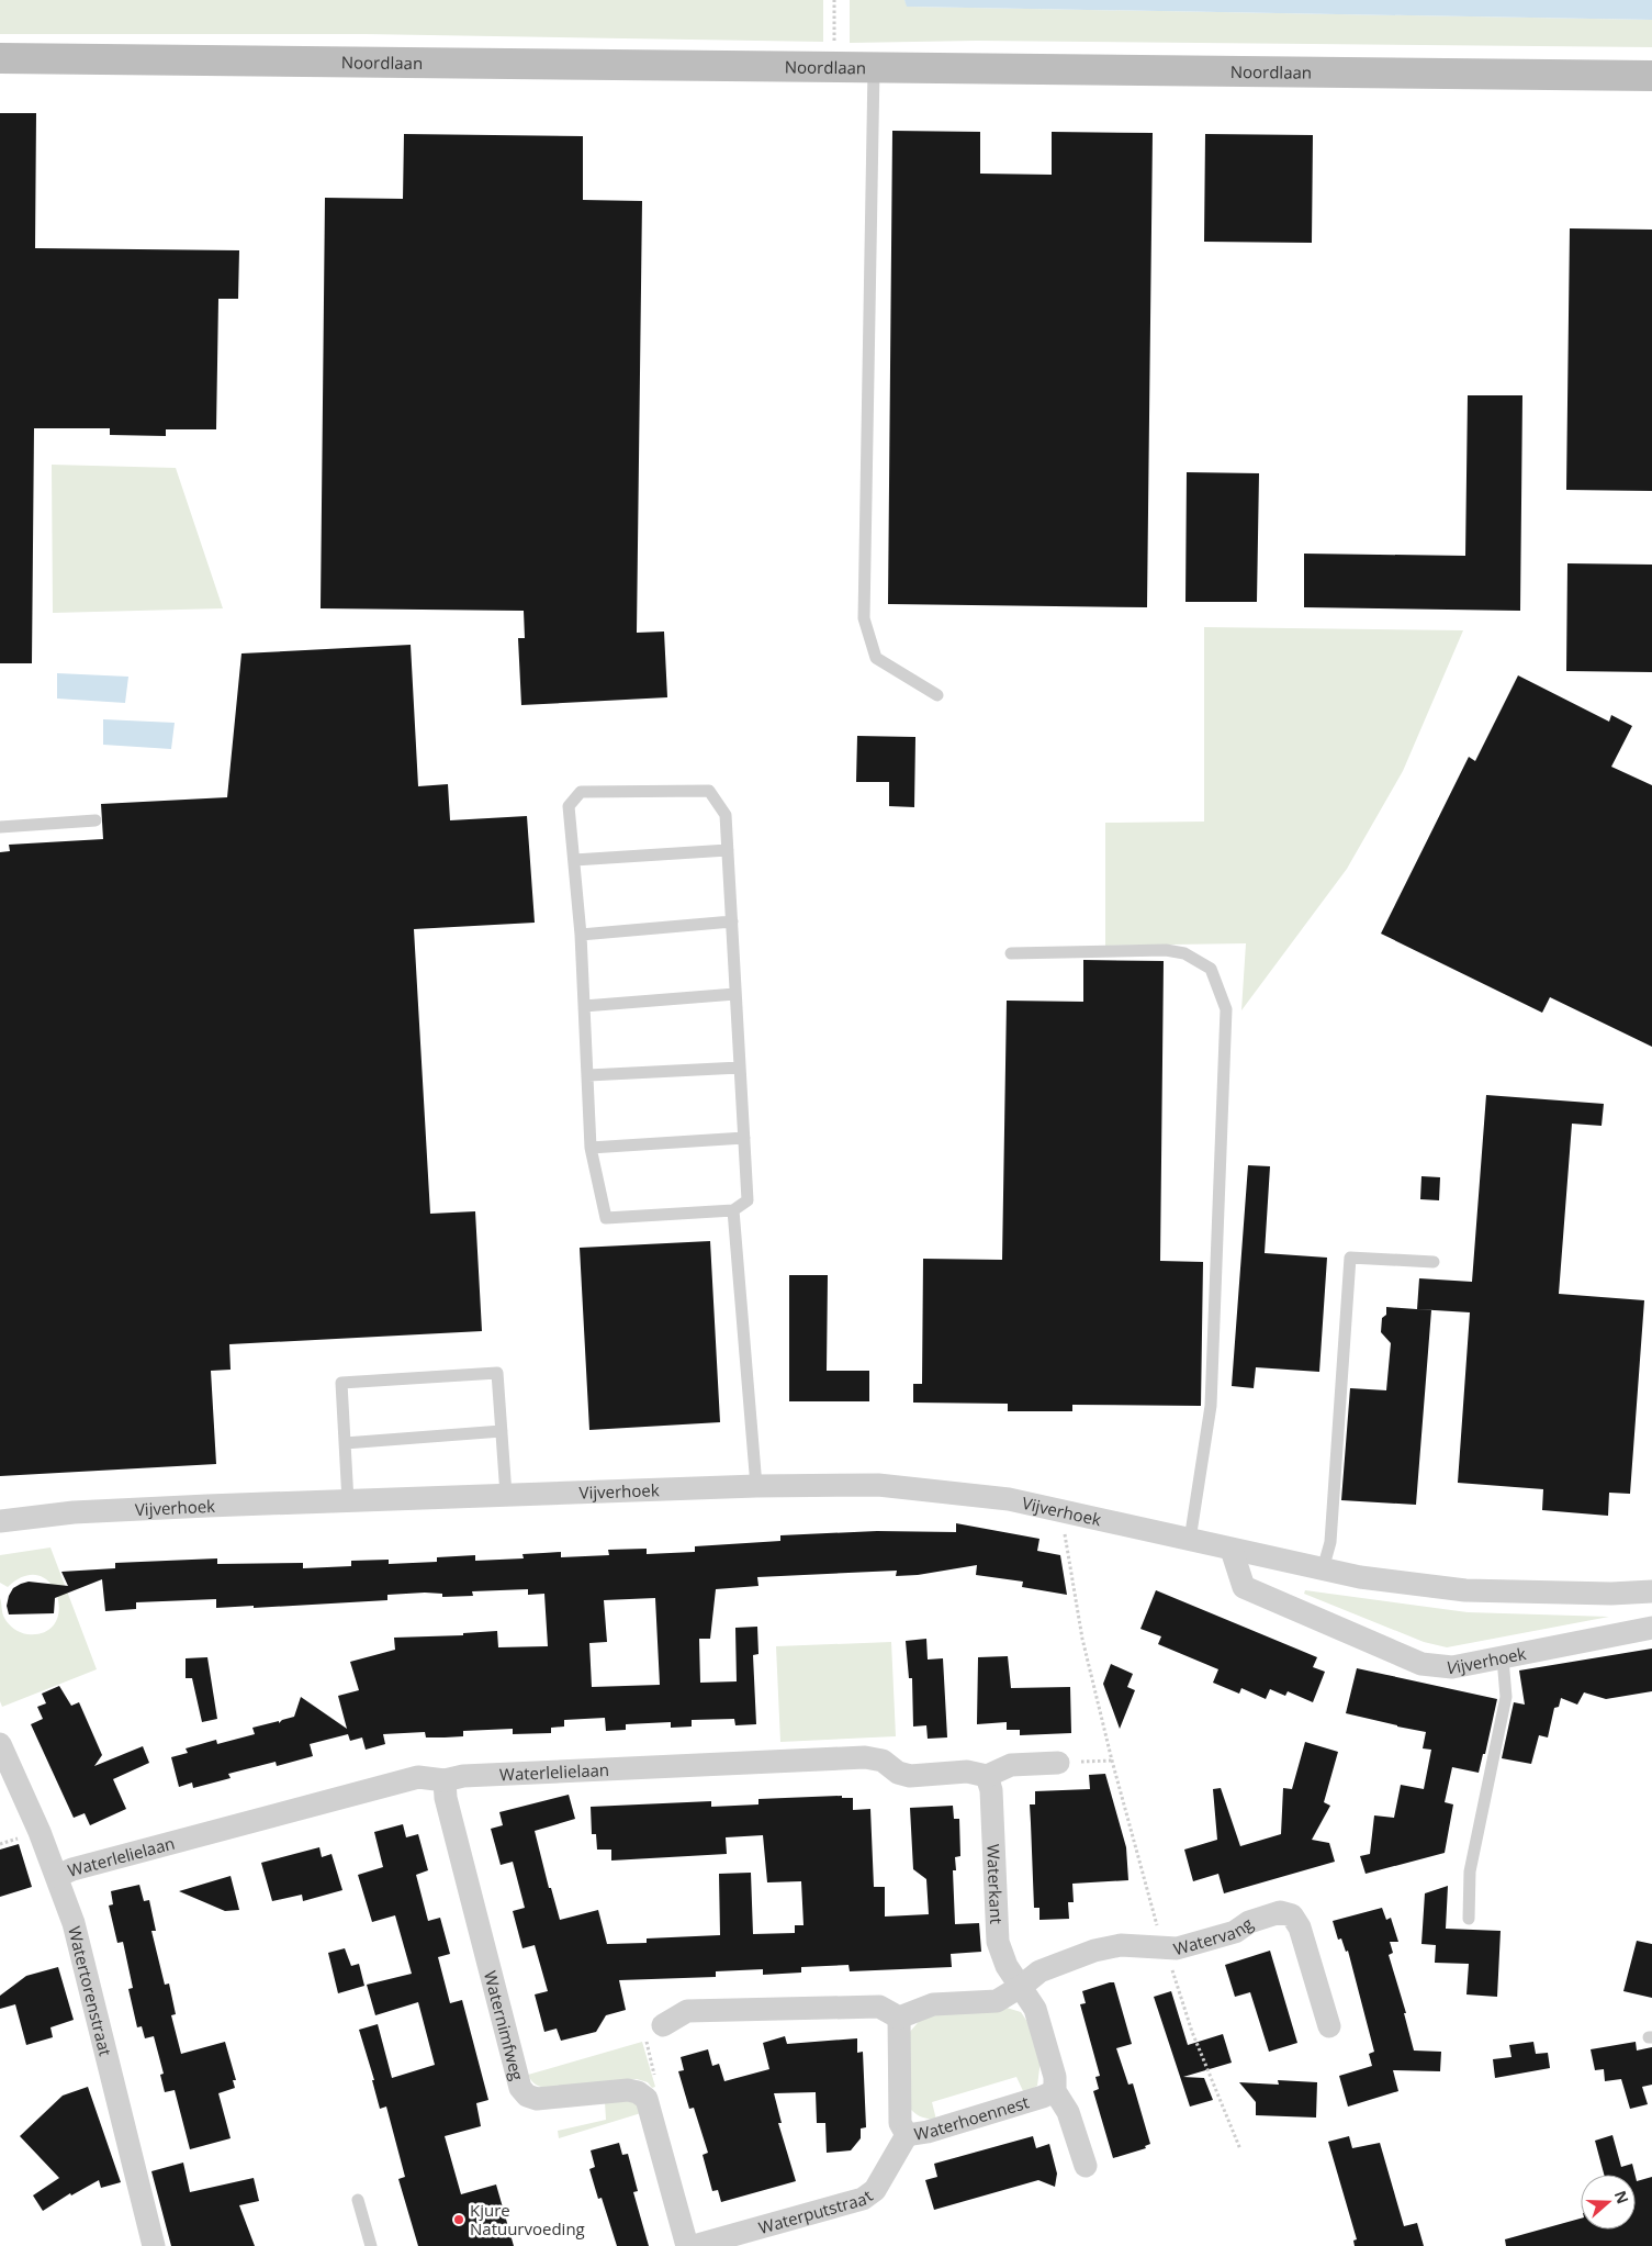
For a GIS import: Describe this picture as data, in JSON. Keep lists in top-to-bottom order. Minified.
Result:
{"streets":{"street":["Noordlaan","Vijverhoek","Waterlelielaan","Waterkant","Watervang","Watertorenstraat","Waternimfweg","Waterhoennest","Waterputstraat"]},"crossings":[["Waterlelielaan","Waterkant"],["Waterlelielaan","Watertorenstraat"],["Waterlelielaan","Waternimfweg"],["Waterkant","Watervang"],["Waterhoennest","Waterputstraat"]],"places":["Kjure Natuurvoeding"],"north":"right"}
